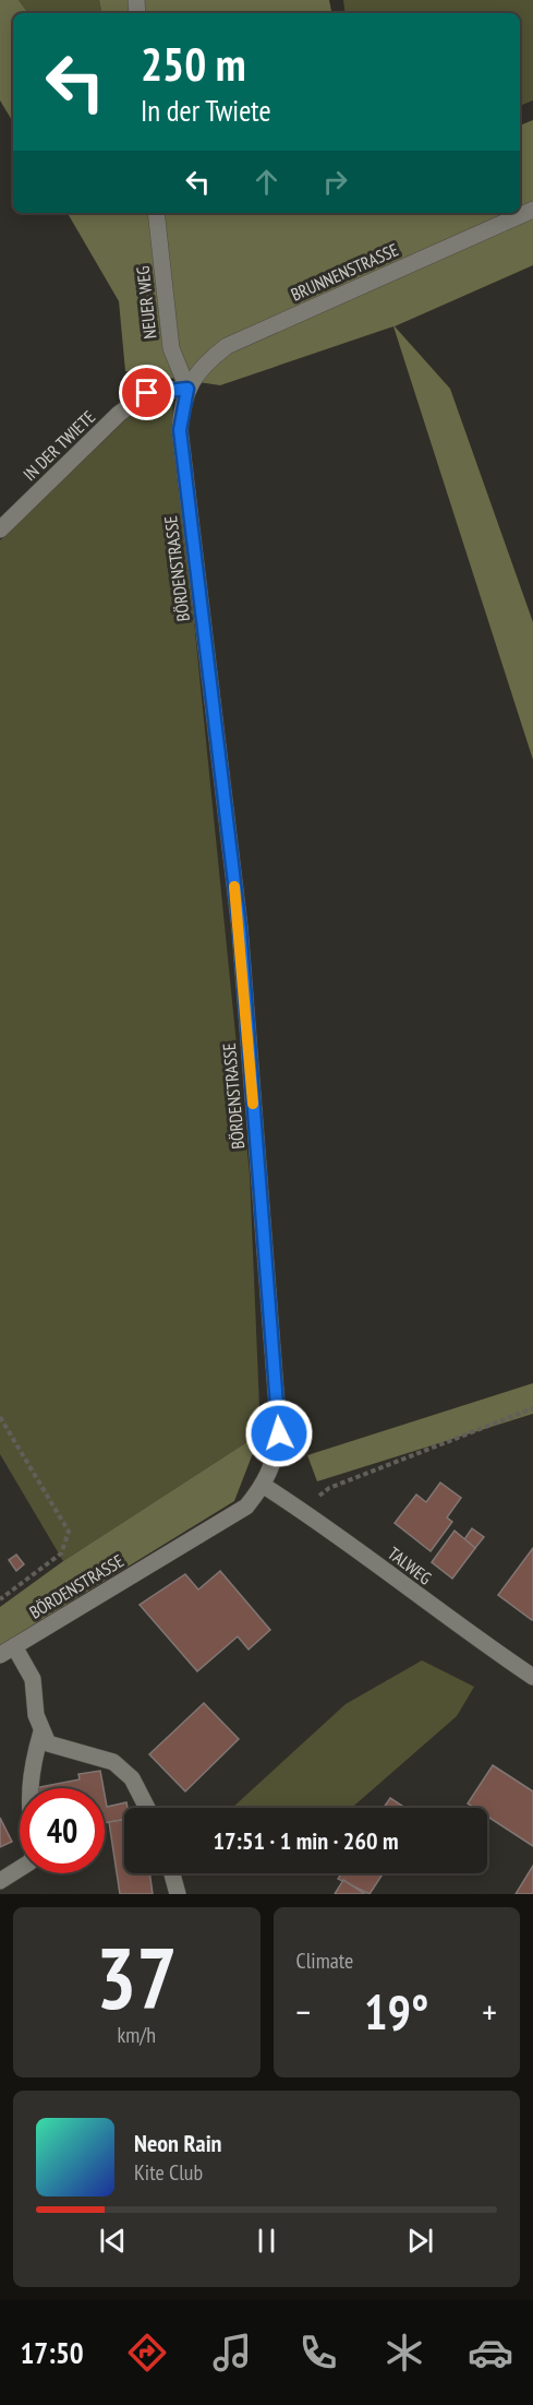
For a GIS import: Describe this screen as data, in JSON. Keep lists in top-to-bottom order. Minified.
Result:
{"streets":{"street":["BRUNNENSTRASSE","NEUER WEG","IN DER TWIETE","BÖRDENSTRASSE","TALWEG"]},"crossings":[["BRUNNENSTRASSE","NEUER WEG"],["BRUNNENSTRASSE","IN DER TWIETE"],["BRUNNENSTRASSE","BÖRDENSTRASSE"],["NEUER WEG","IN DER TWIETE"],["NEUER WEG","BÖRDENSTRASSE"],["IN DER TWIETE","BÖRDENSTRASSE"],["BÖRDENSTRASSE","TALWEG"]],"page":{"turn":["250 m","In der Twiete"],"limit":"40","trip":"17:51 · 1 min · 260 m","tile":[["37","km/h"],"Climate"],"heat":["−","19°","+"],"song":["Neon Rain","Kite Club"],"tabs":"17:50"}}
